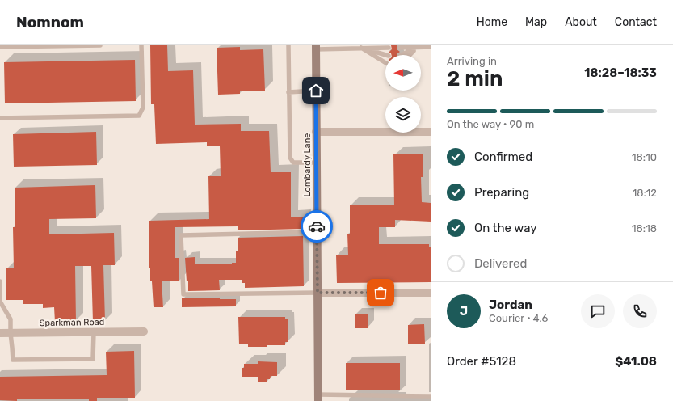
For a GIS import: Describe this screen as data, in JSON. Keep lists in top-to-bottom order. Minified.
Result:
{"streets":{"main road":["Lombardy Lane"],"street":["Sparkman Road"]},"north":"left","page":{"header":"Nomnom","nav":["Home","Map","About","Contact"],"heading":["2 min","Arriving in","18:28–18:33"],"panel":["Jordan","Courier · 4.6","Order #5128","$41.08"],"bar":"On the way · 90 m","list":[["Confirmed","18:10"],["Preparing","18:12"],["On the way","18:18"],"Delivered"],"round":"J"}}
